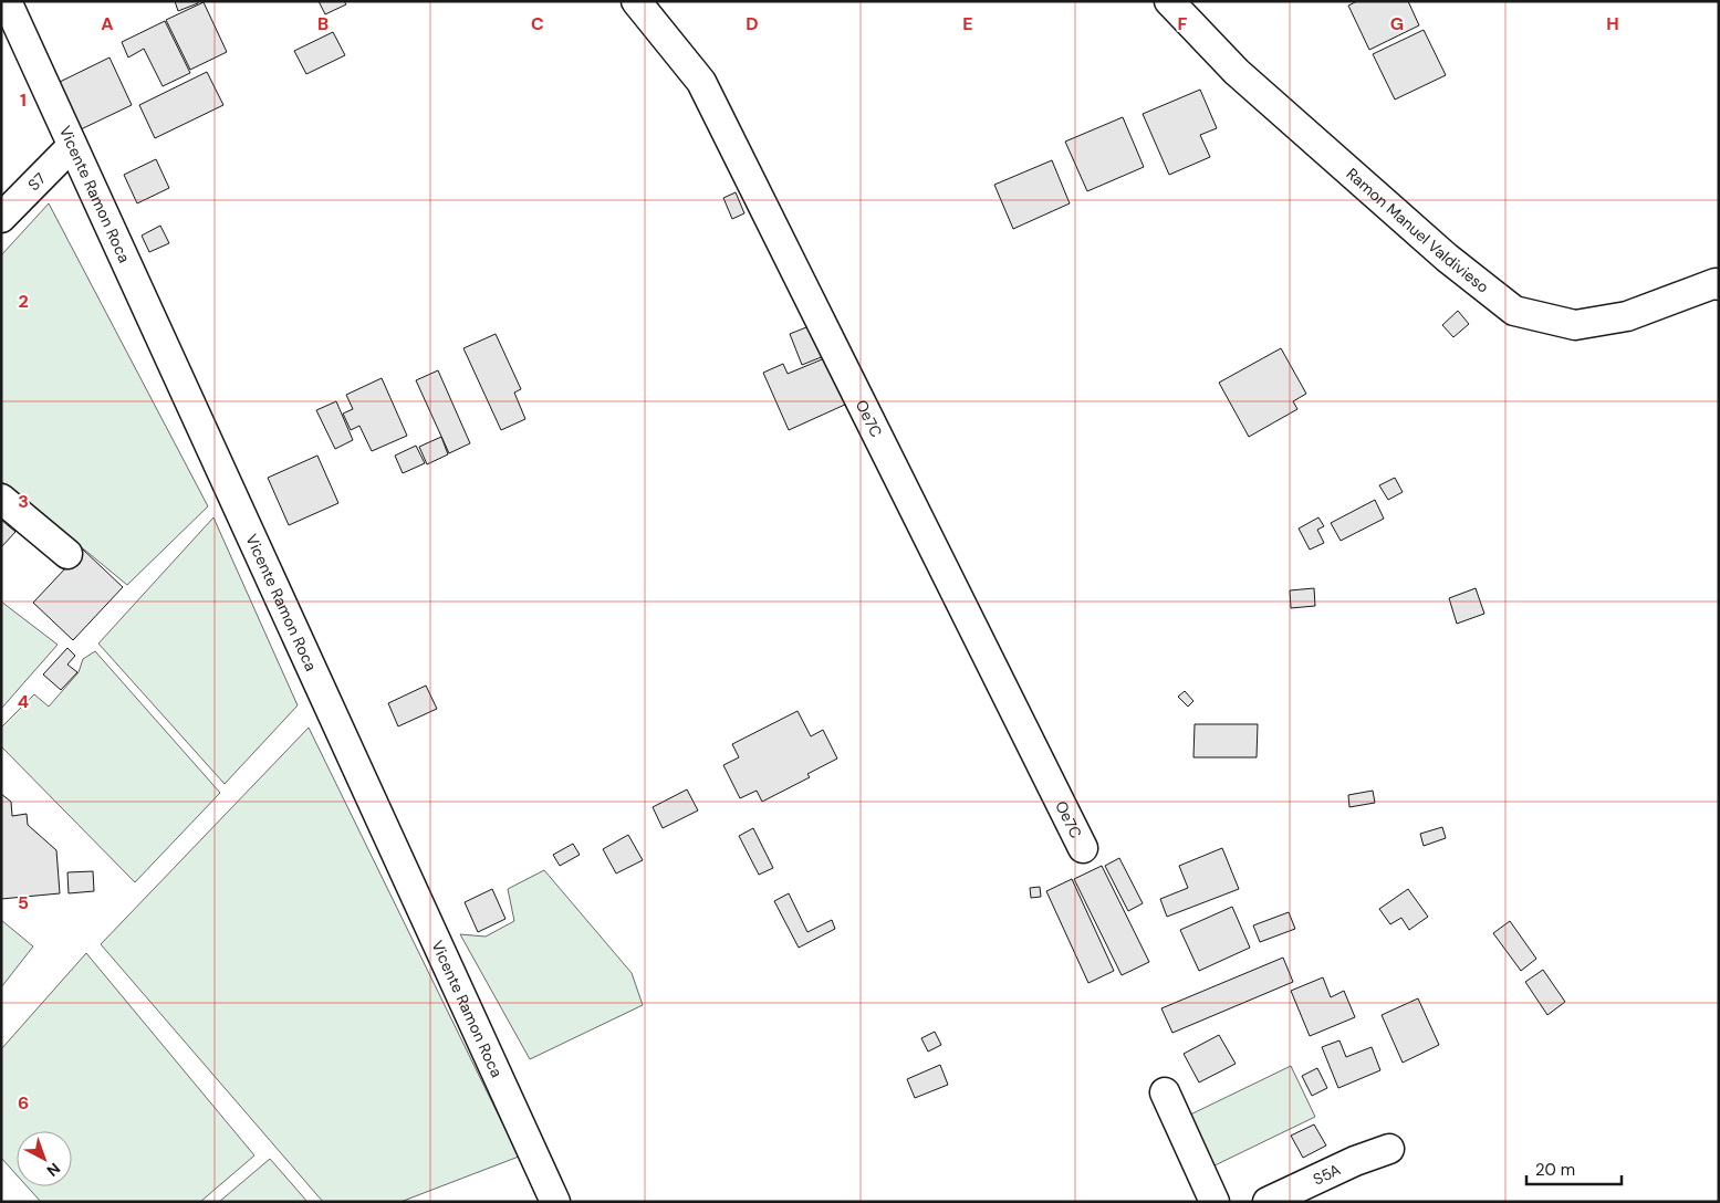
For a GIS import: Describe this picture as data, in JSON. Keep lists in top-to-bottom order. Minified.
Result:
{"streets":{"street":["S7","Vicente Ramon Roca","Ramon Manuel Valdivieso","Oe7C","S5A"]},"crossings":[["S7","Vicente Ramon Roca"]],"scale_bar":"20 m","north":"bottom right","grid":{"columns":["A","B","C","D","E","F","G","H"],"rows":["1","2","3","4","5","6"]}}
